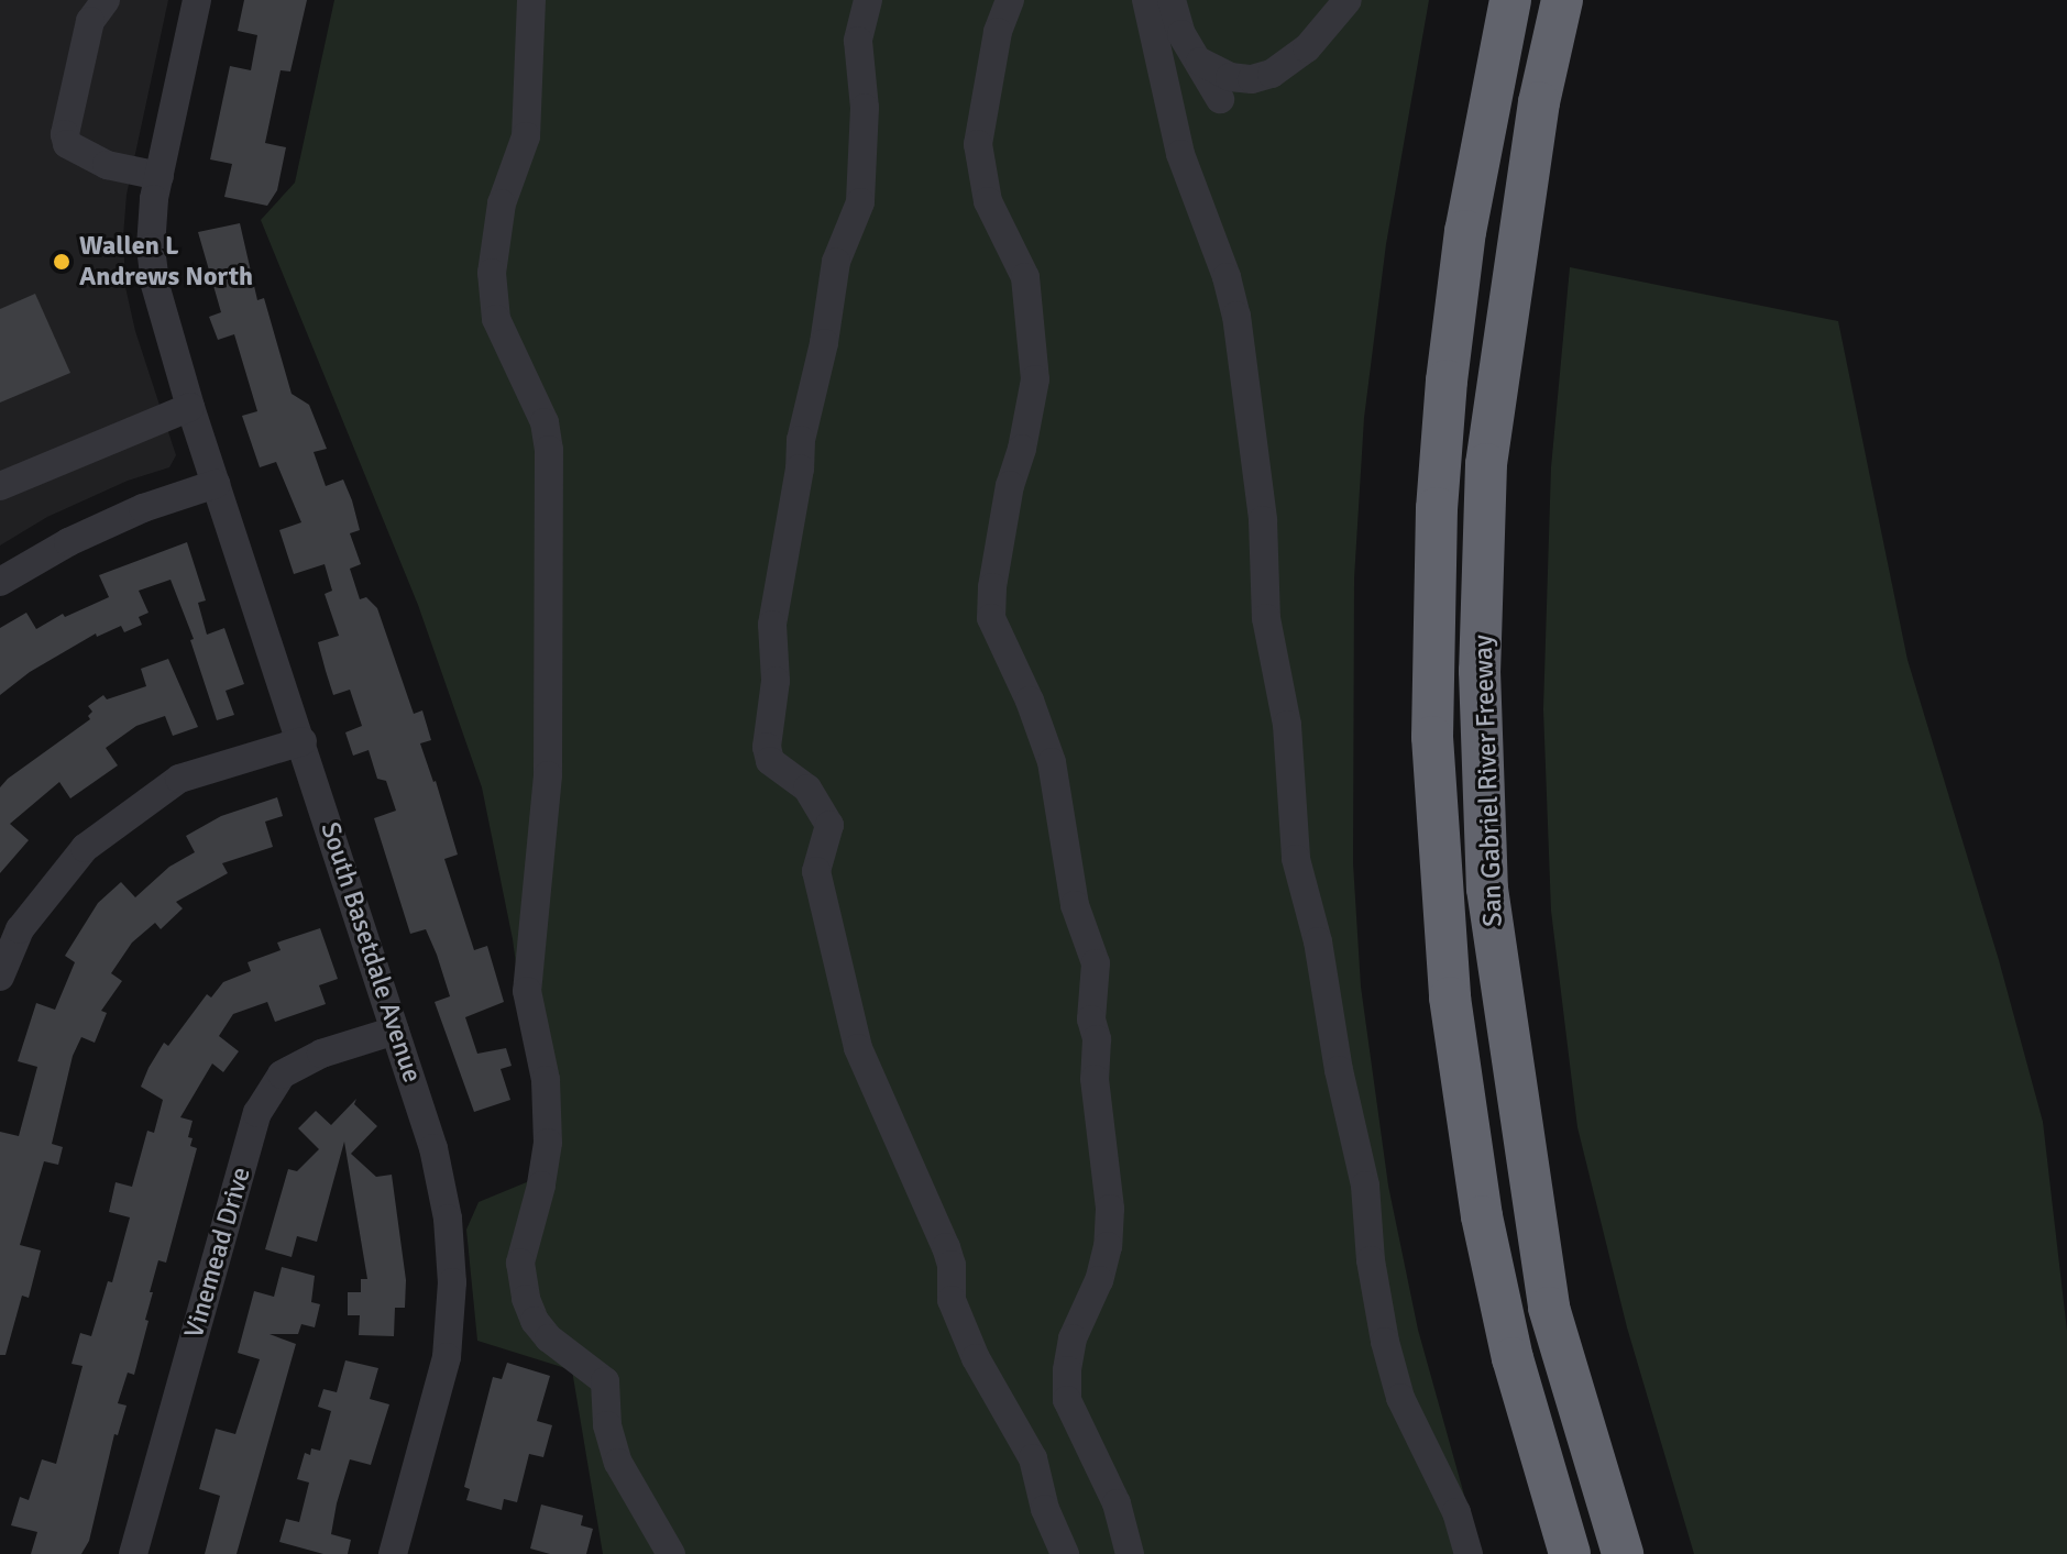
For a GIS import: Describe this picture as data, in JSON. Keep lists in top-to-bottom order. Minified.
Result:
{"streets":{"highway":["San Gabriel River Freeway"],"street":["South Basetdale Avenue","Vinemead Drive"]},"crossings":[["South Basetdale Avenue","Vinemead Drive"]],"places":["Wallen L Andrews North"]}
